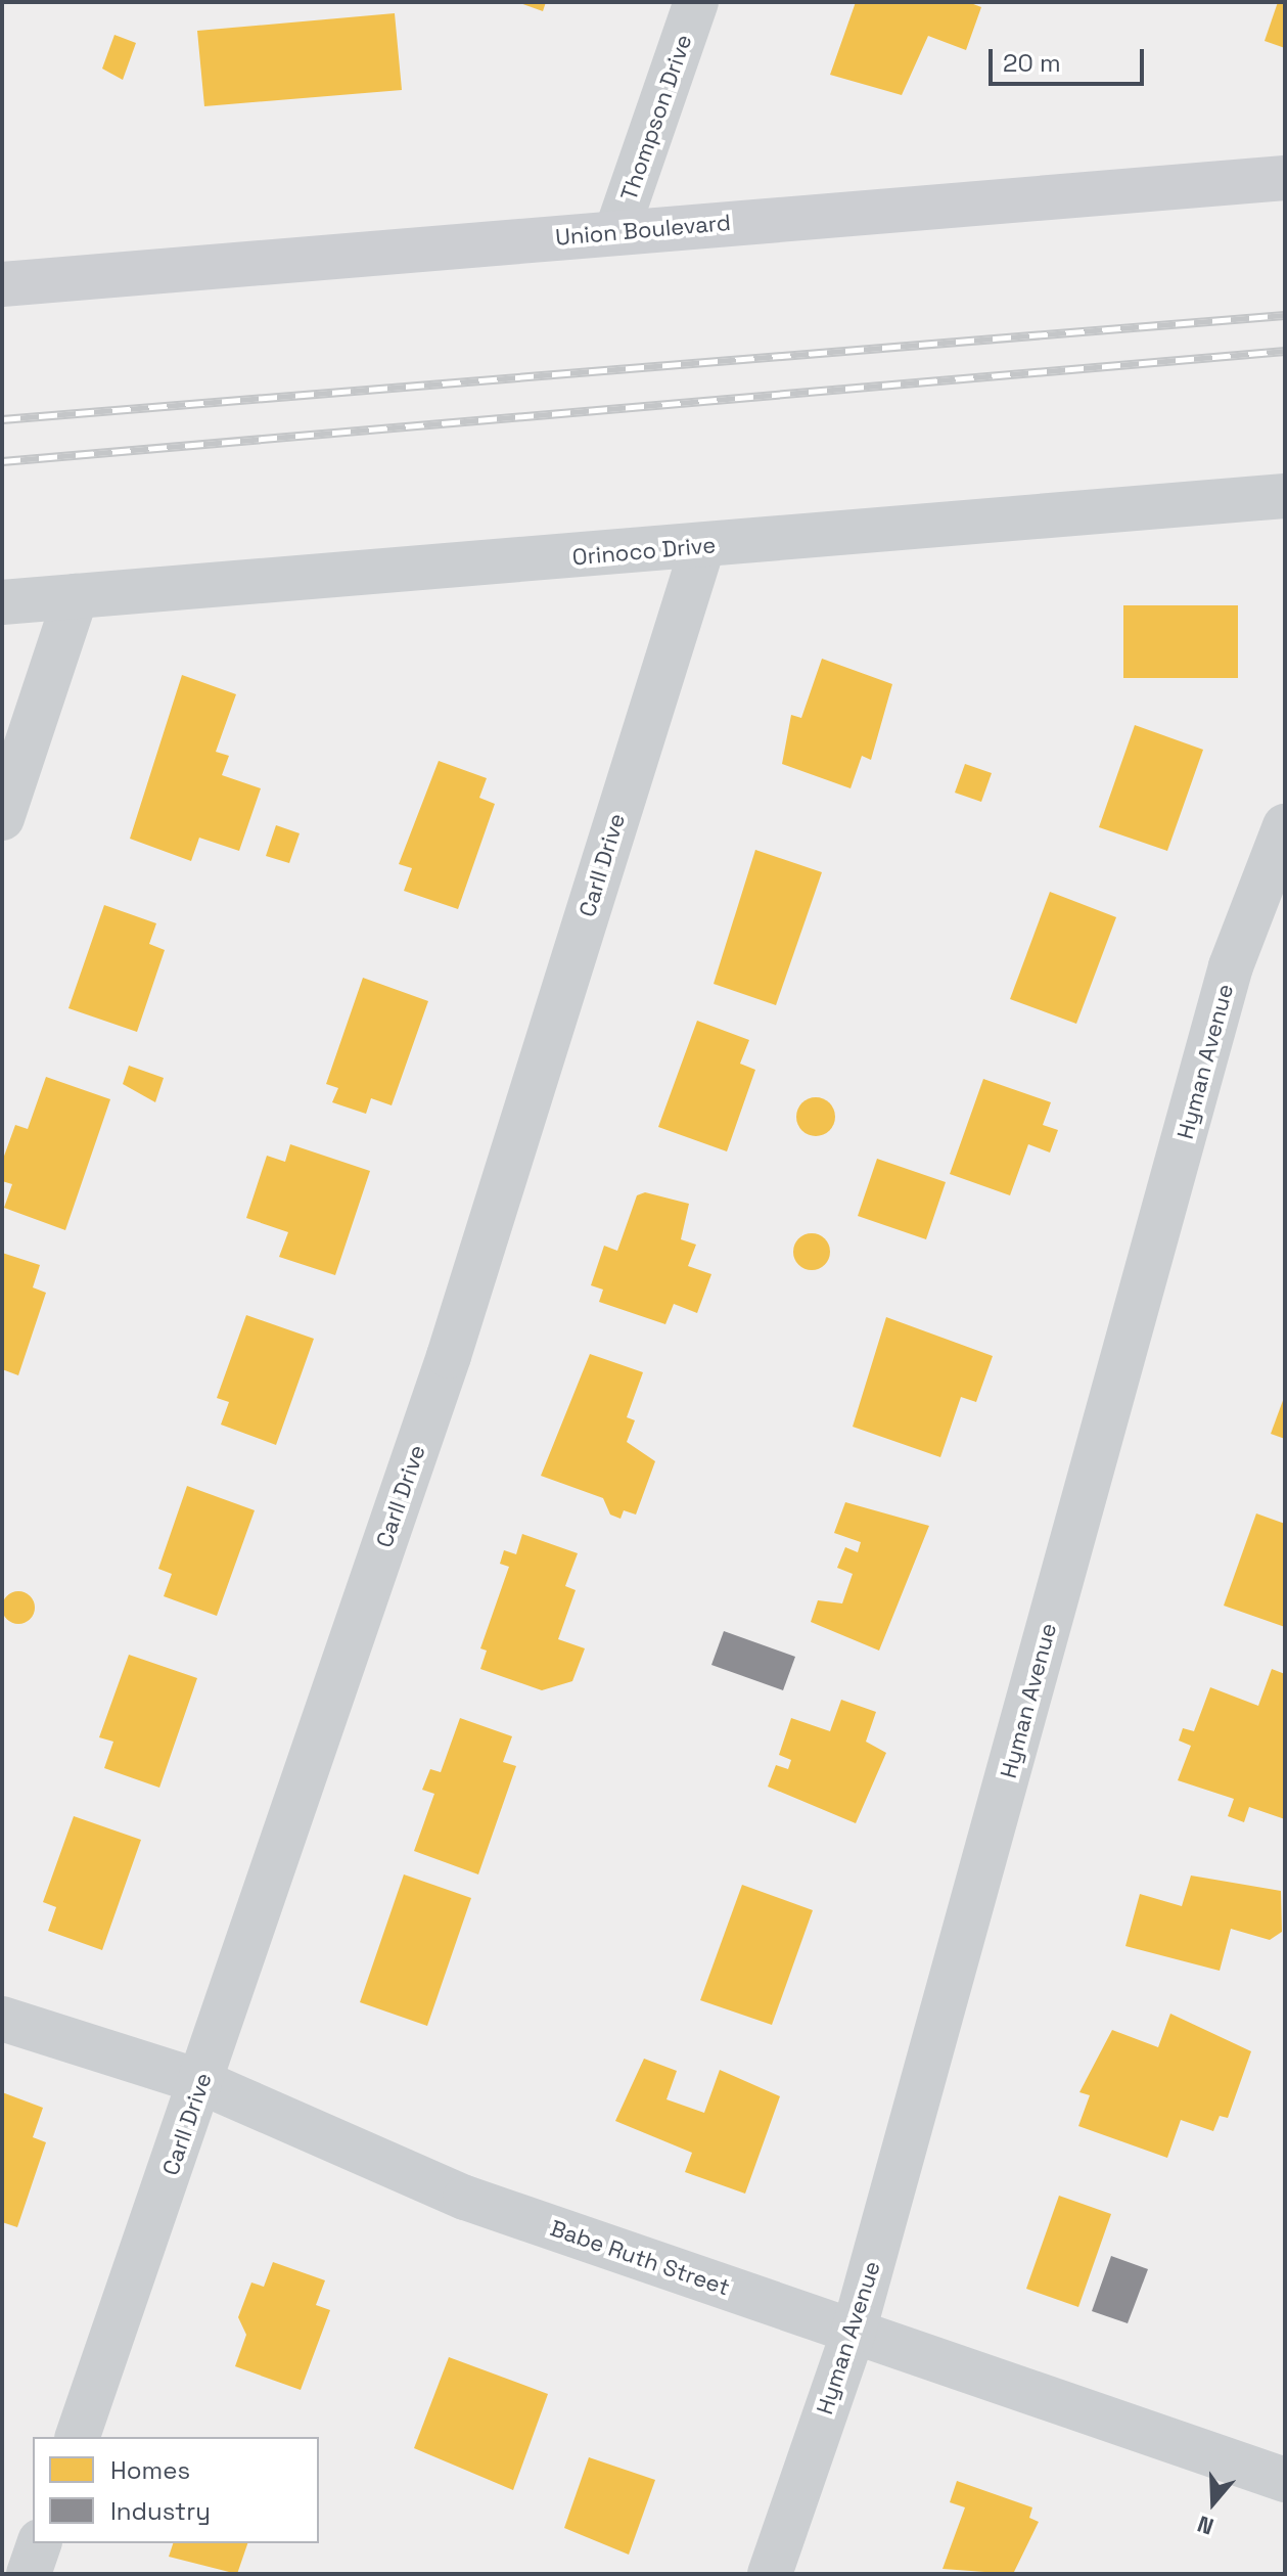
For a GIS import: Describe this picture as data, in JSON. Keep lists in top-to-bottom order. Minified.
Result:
{"streets":{"main road":["Union Boulevard"],"street":["Thompson Drive","Orinoco Drive","Carll Drive","Hyman Avenue","Babe Ruth Street"]},"crossings":[["Thompson Drive","Union Boulevard"],["Orinoco Drive","Carll Drive"],["Carll Drive","Babe Ruth Street"],["Hyman Avenue","Babe Ruth Street"]],"legend":["Homes","Industry"],"scale_bar":"20 m","north":"bottom"}
